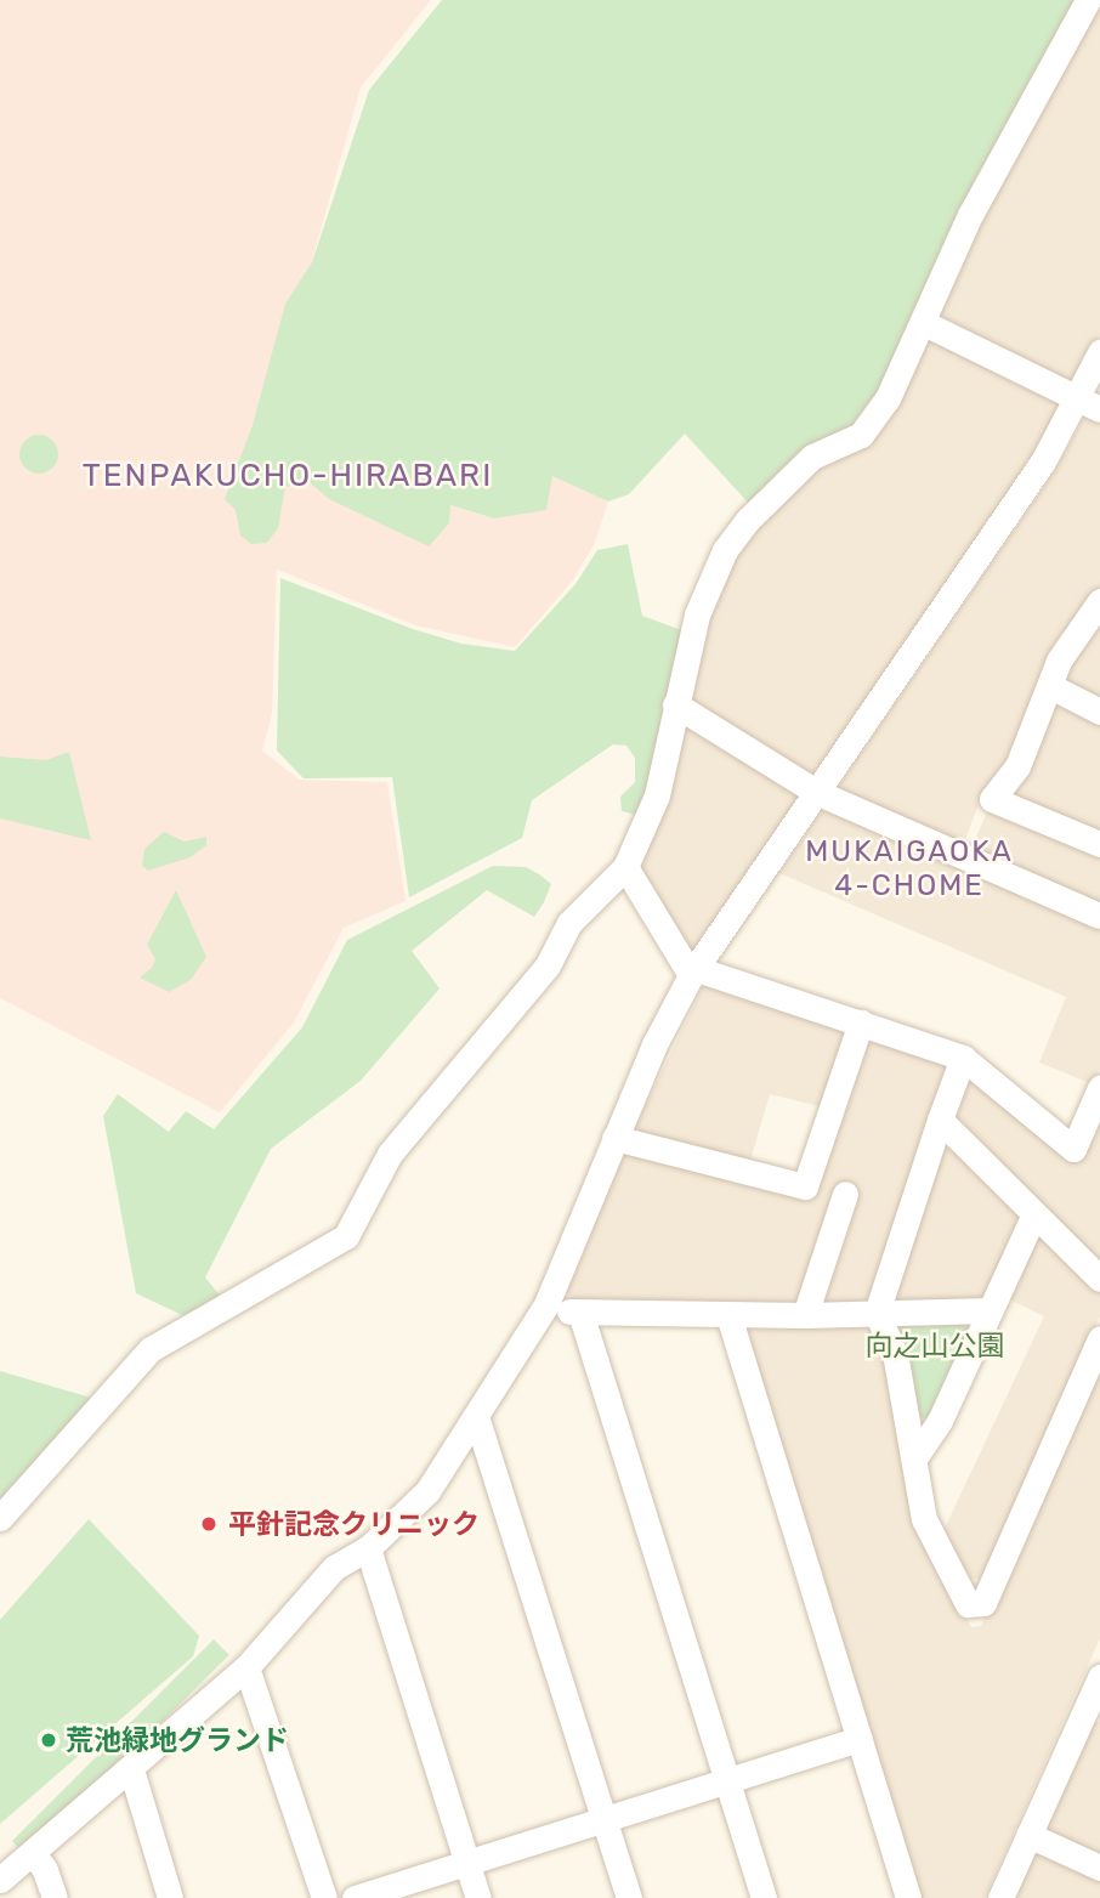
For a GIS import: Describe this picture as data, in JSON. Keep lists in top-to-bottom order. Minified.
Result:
{"districts":["TENPAKUCHO-HIRABARI","MUKAIGAOKA 4-CHOME"],"parks":["向之山公園"],"places":["平針記念クリニック","荒池緑地グランド"]}
